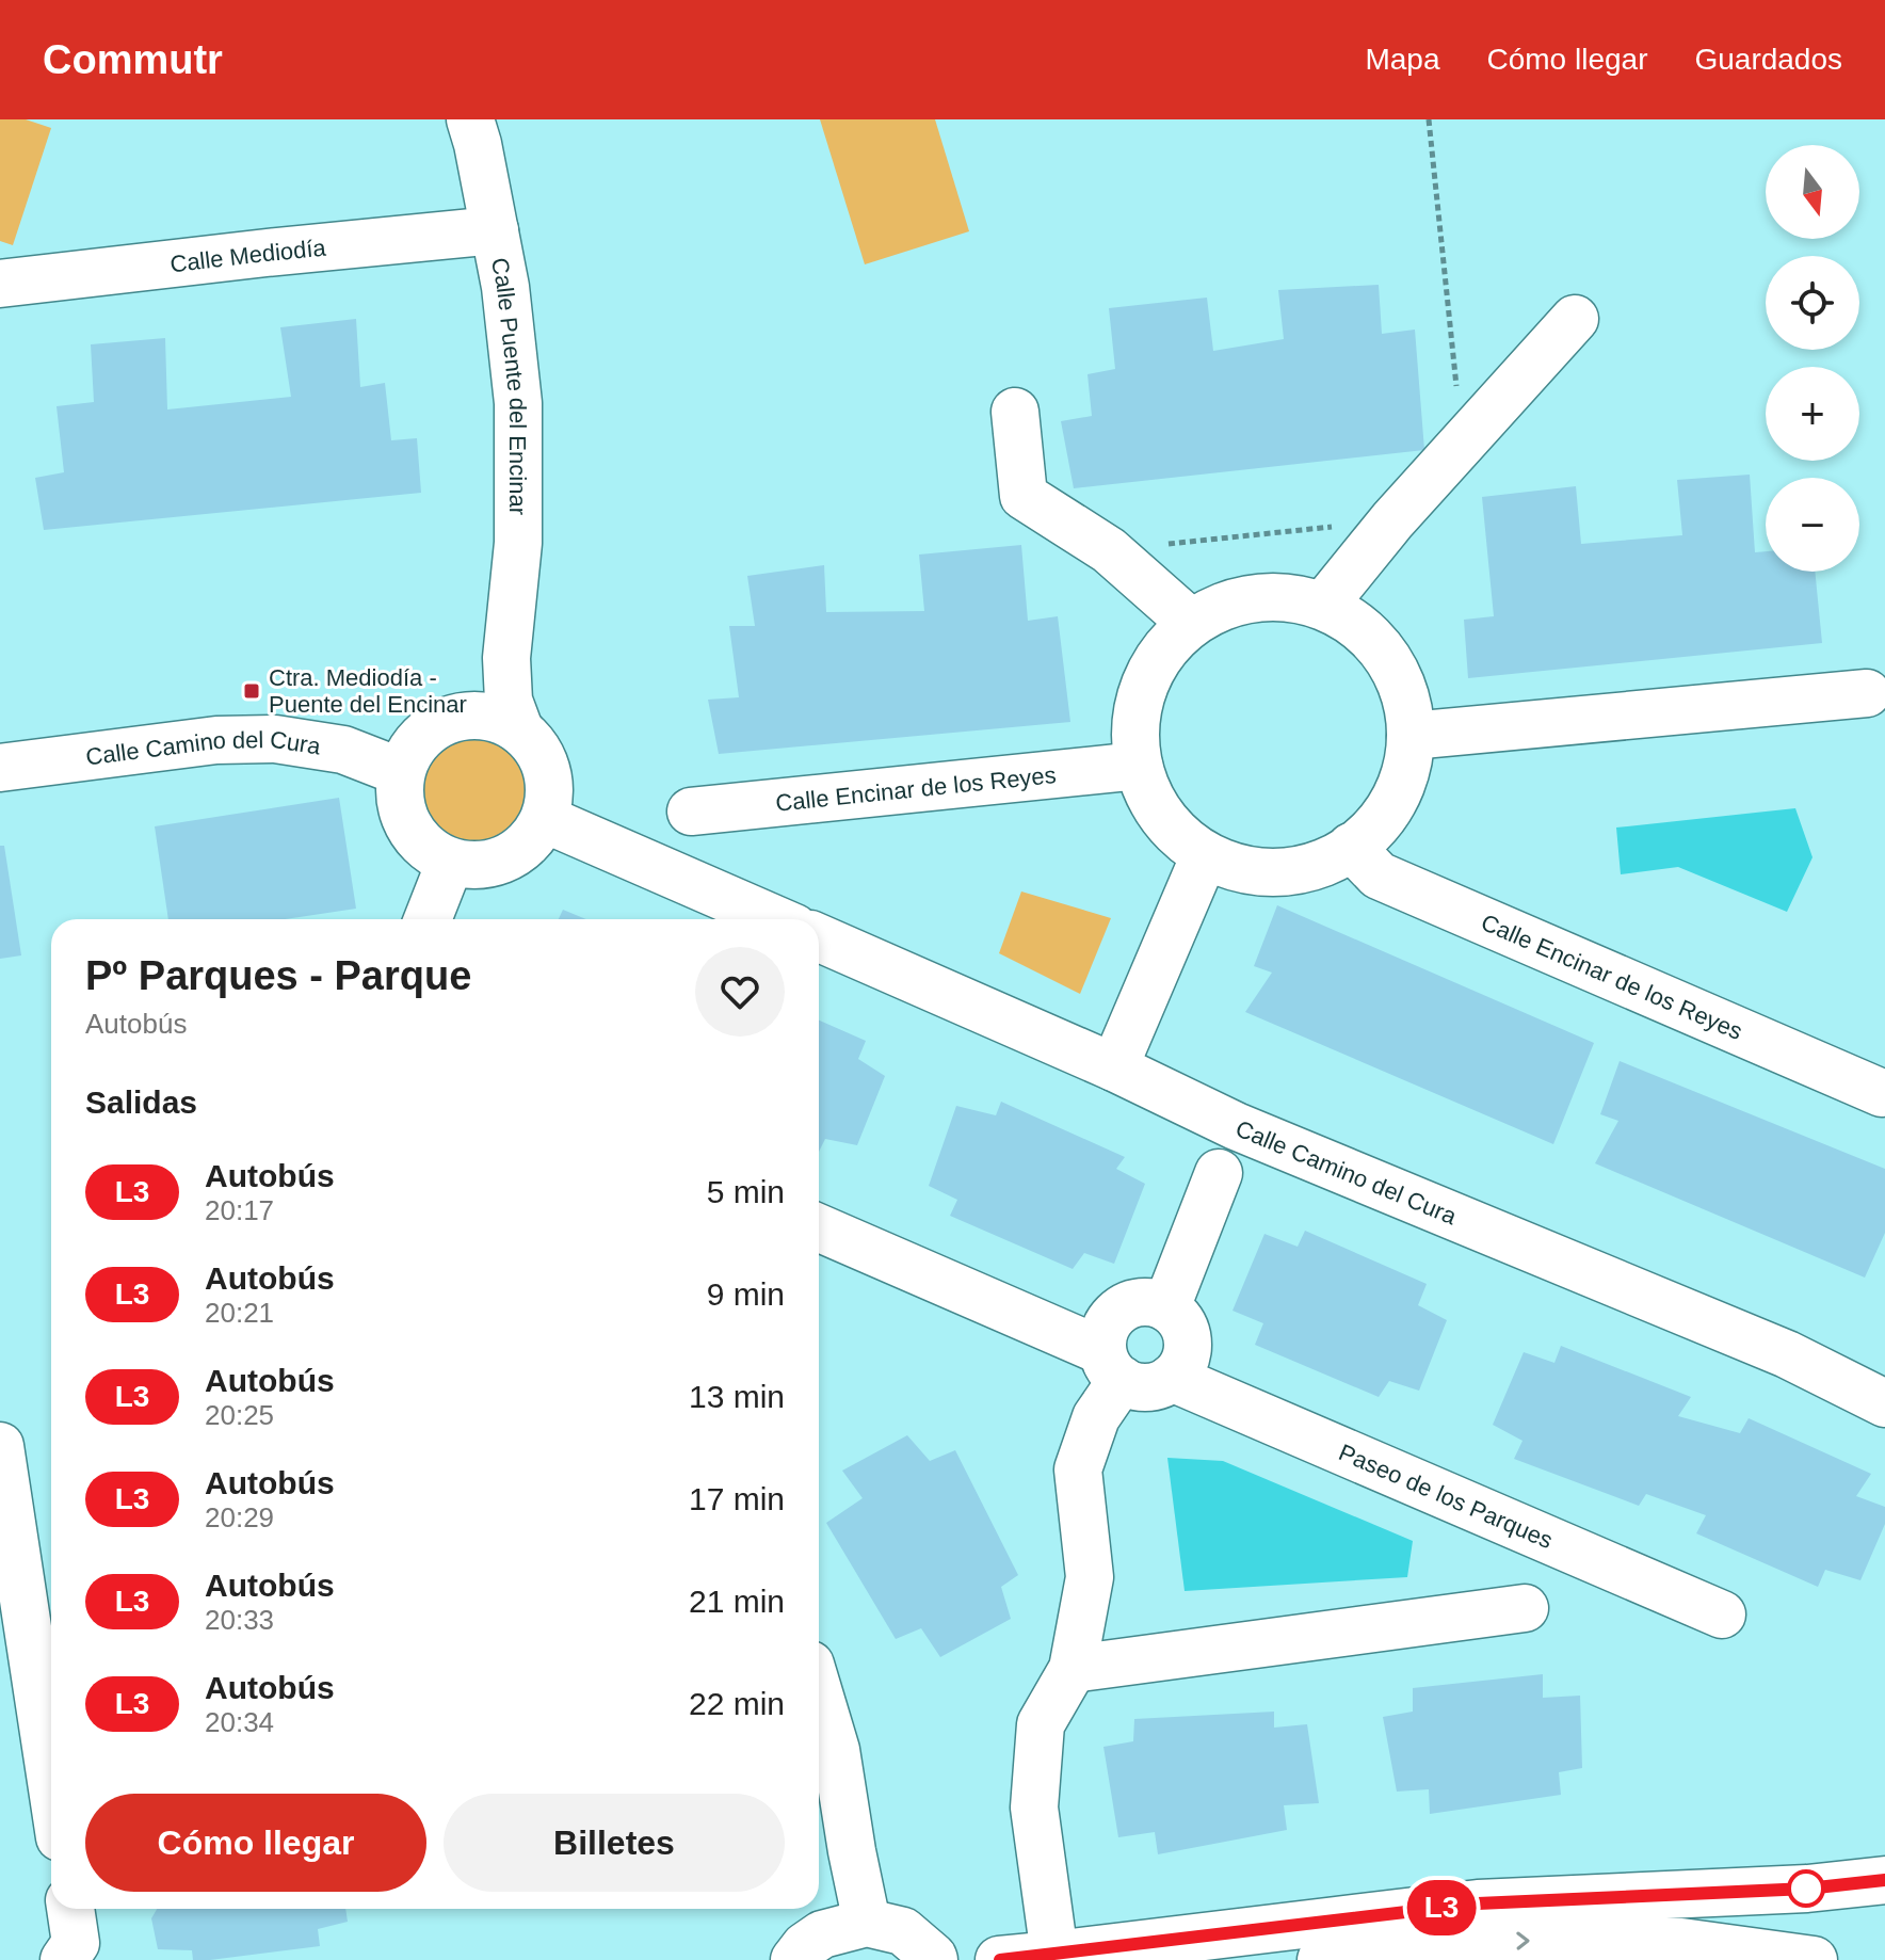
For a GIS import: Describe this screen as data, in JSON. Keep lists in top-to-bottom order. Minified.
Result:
{"streets":{"street":["Calle Mediodía","Calle Puente del Encinar","Calle Camino del Cura","Calle Encinar de los Reyes","Paseo de los Parques"]},"crossings":[["Calle Mediodía","Calle Puente del Encinar"],["Calle Puente del Encinar","Calle Camino del Cura"]],"places":{"transit":["Ctra. Mediodía - Puente del Encinar"]},"lines":["bus line L3"],"north":"bottom","page":{"header":"Commutr","nav":["Mapa","Cómo llegar","Guardados"],"on_map":"L3","map_buttons":["+","−"],"heading":[["Pº Parques - Parque","Autobús"],"Salidas"],"list":[{"mark":"L3","name":"Autobús","note":"20:17","value":"5 min"},{"mark":"L3","name":"Autobús","note":"20:21","value":"9 min"},{"mark":"L3","name":"Autobús","note":"20:25","value":"13 min"},{"mark":"L3","name":"Autobús","note":"20:29","value":"17 min"},{"mark":"L3","name":"Autobús","note":"20:33","value":"21 min"},{"mark":"L3","name":"Autobús","note":"20:34","value":"22 min"}],"buttons":["Cómo llegar","Billetes"]}}
